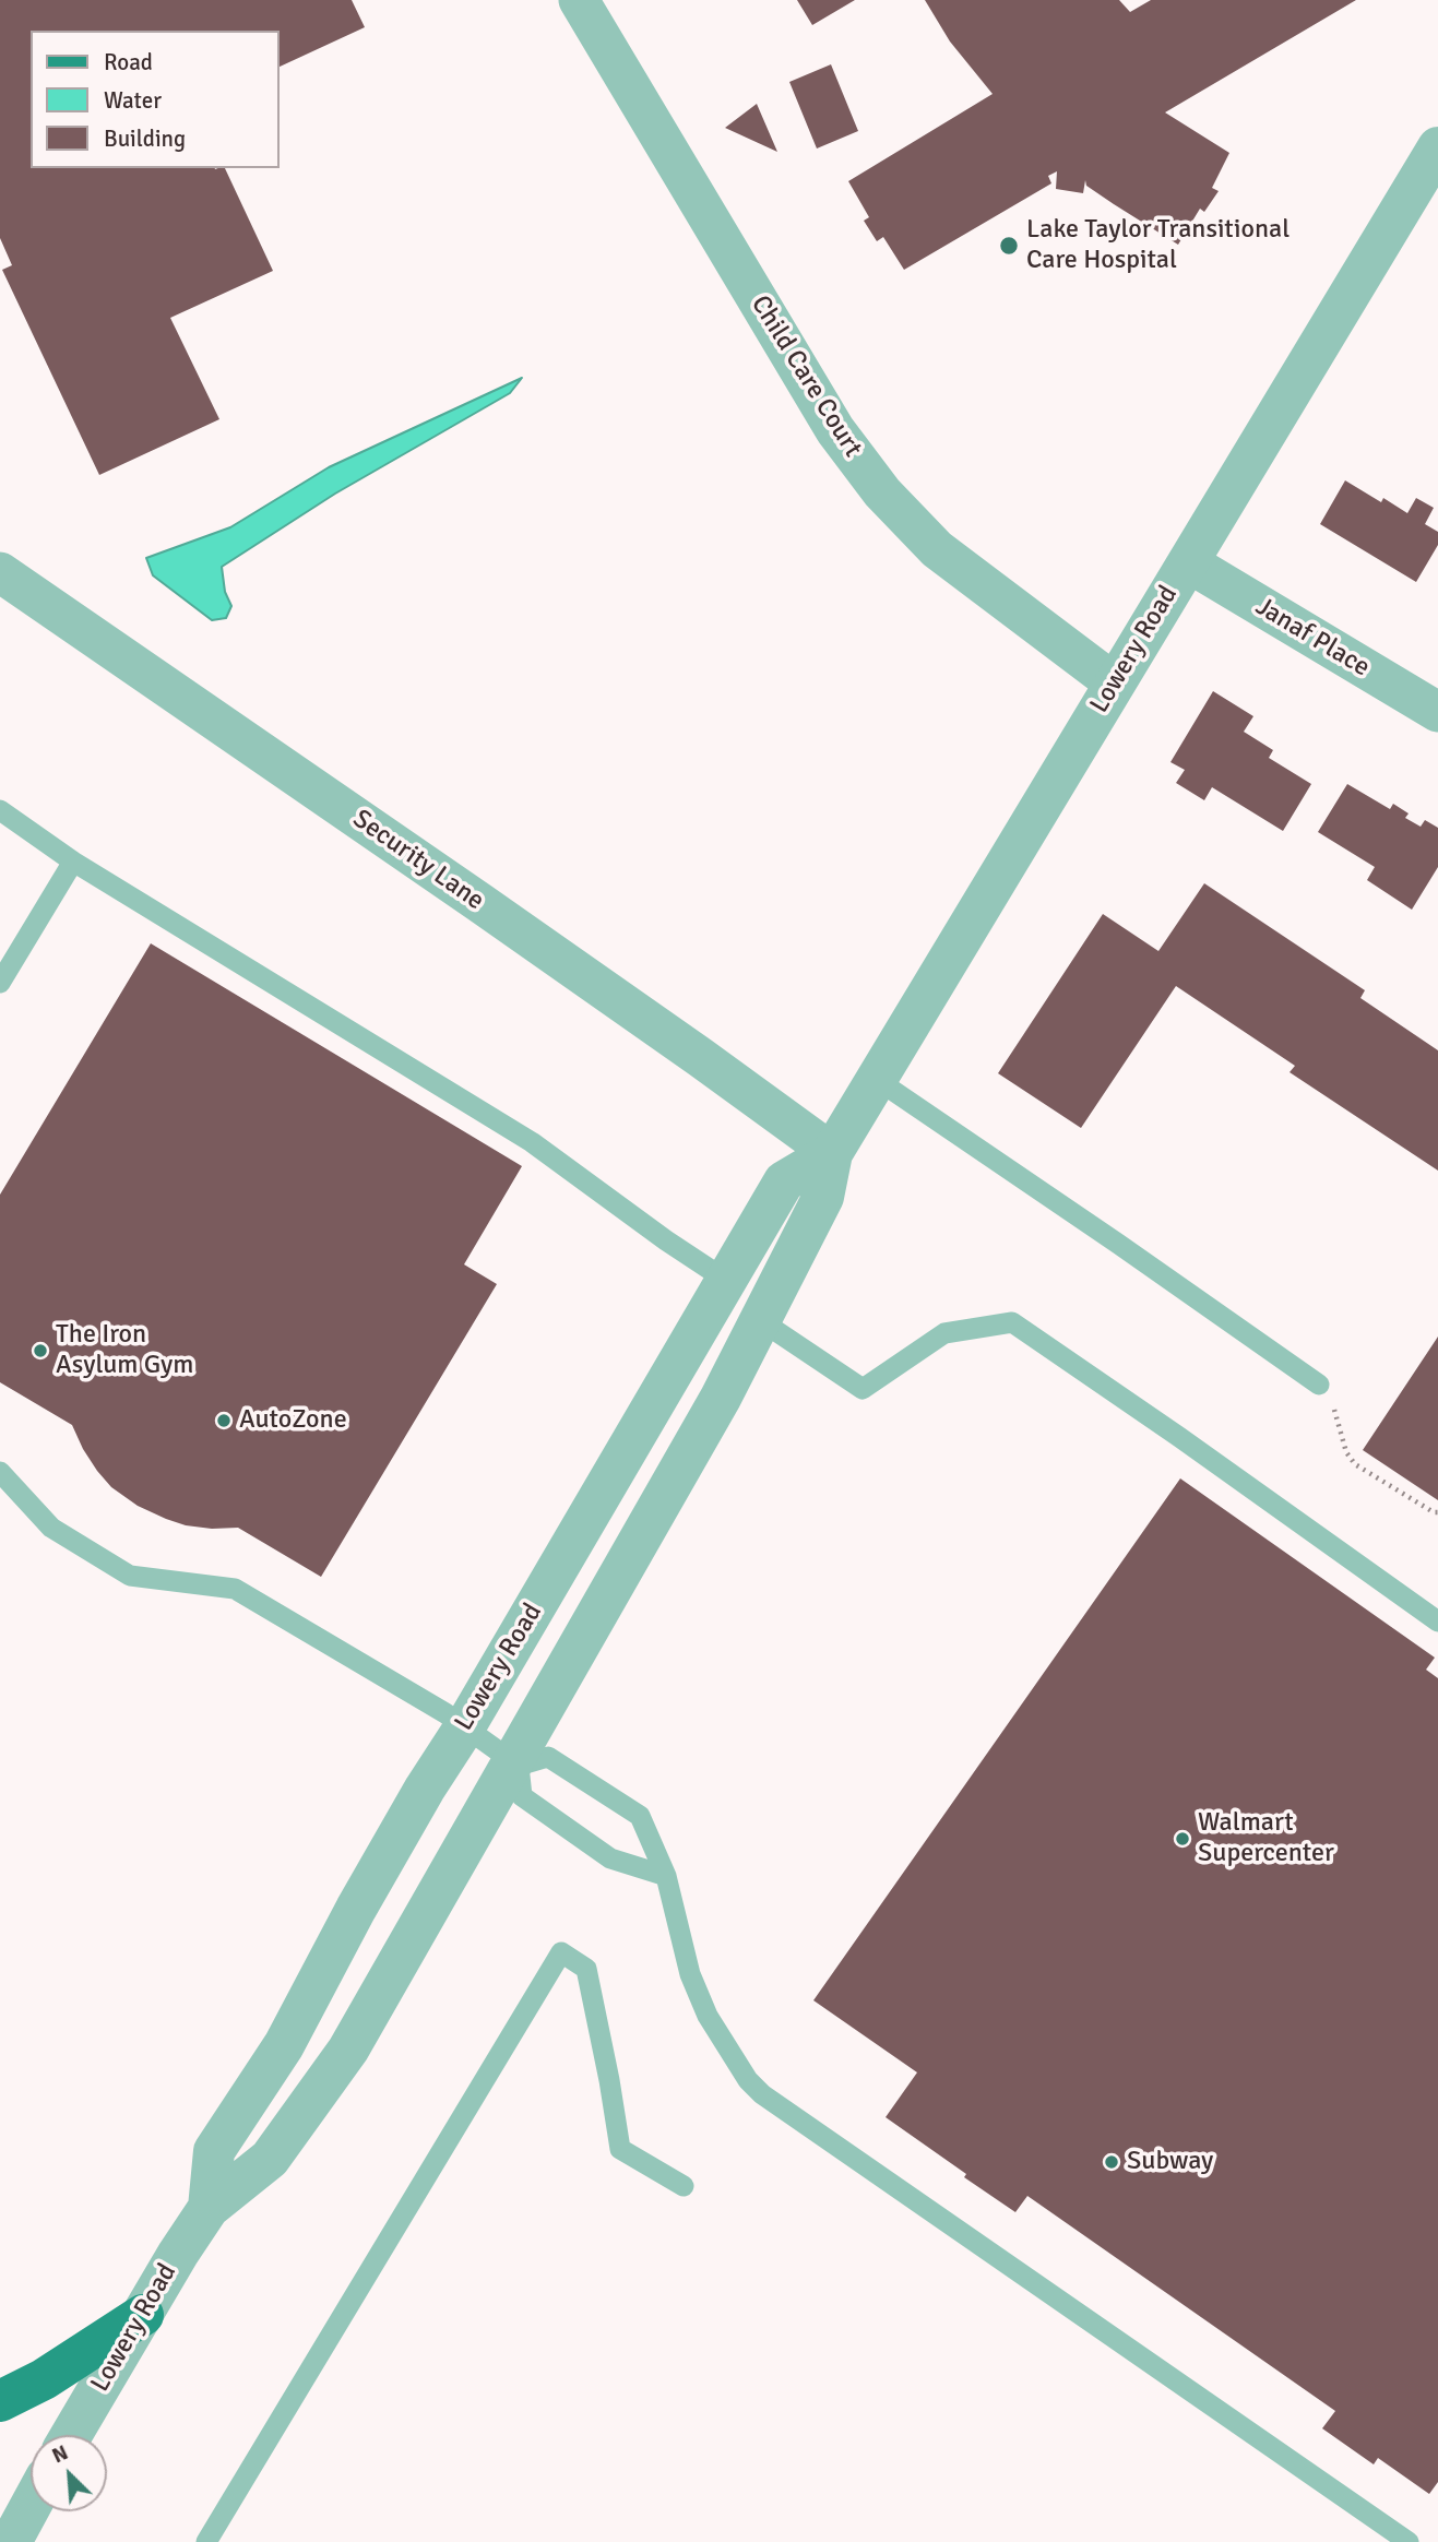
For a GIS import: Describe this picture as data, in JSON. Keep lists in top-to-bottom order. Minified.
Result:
{"streets":{"street":["Child Care Court","Janaf Place","Lowery Road","Security Lane"]},"crossings":[["Child Care Court","Lowery Road"],["Janaf Place","Lowery Road"],["Lowery Road","Security Lane"]],"places":["Lake Taylor Transitional Care Hospital","The Iron Asylum Gym","AutoZone","Walmart Supercenter","Subway"],"legend":["Road","Water","Building"],"north":"top left"}
